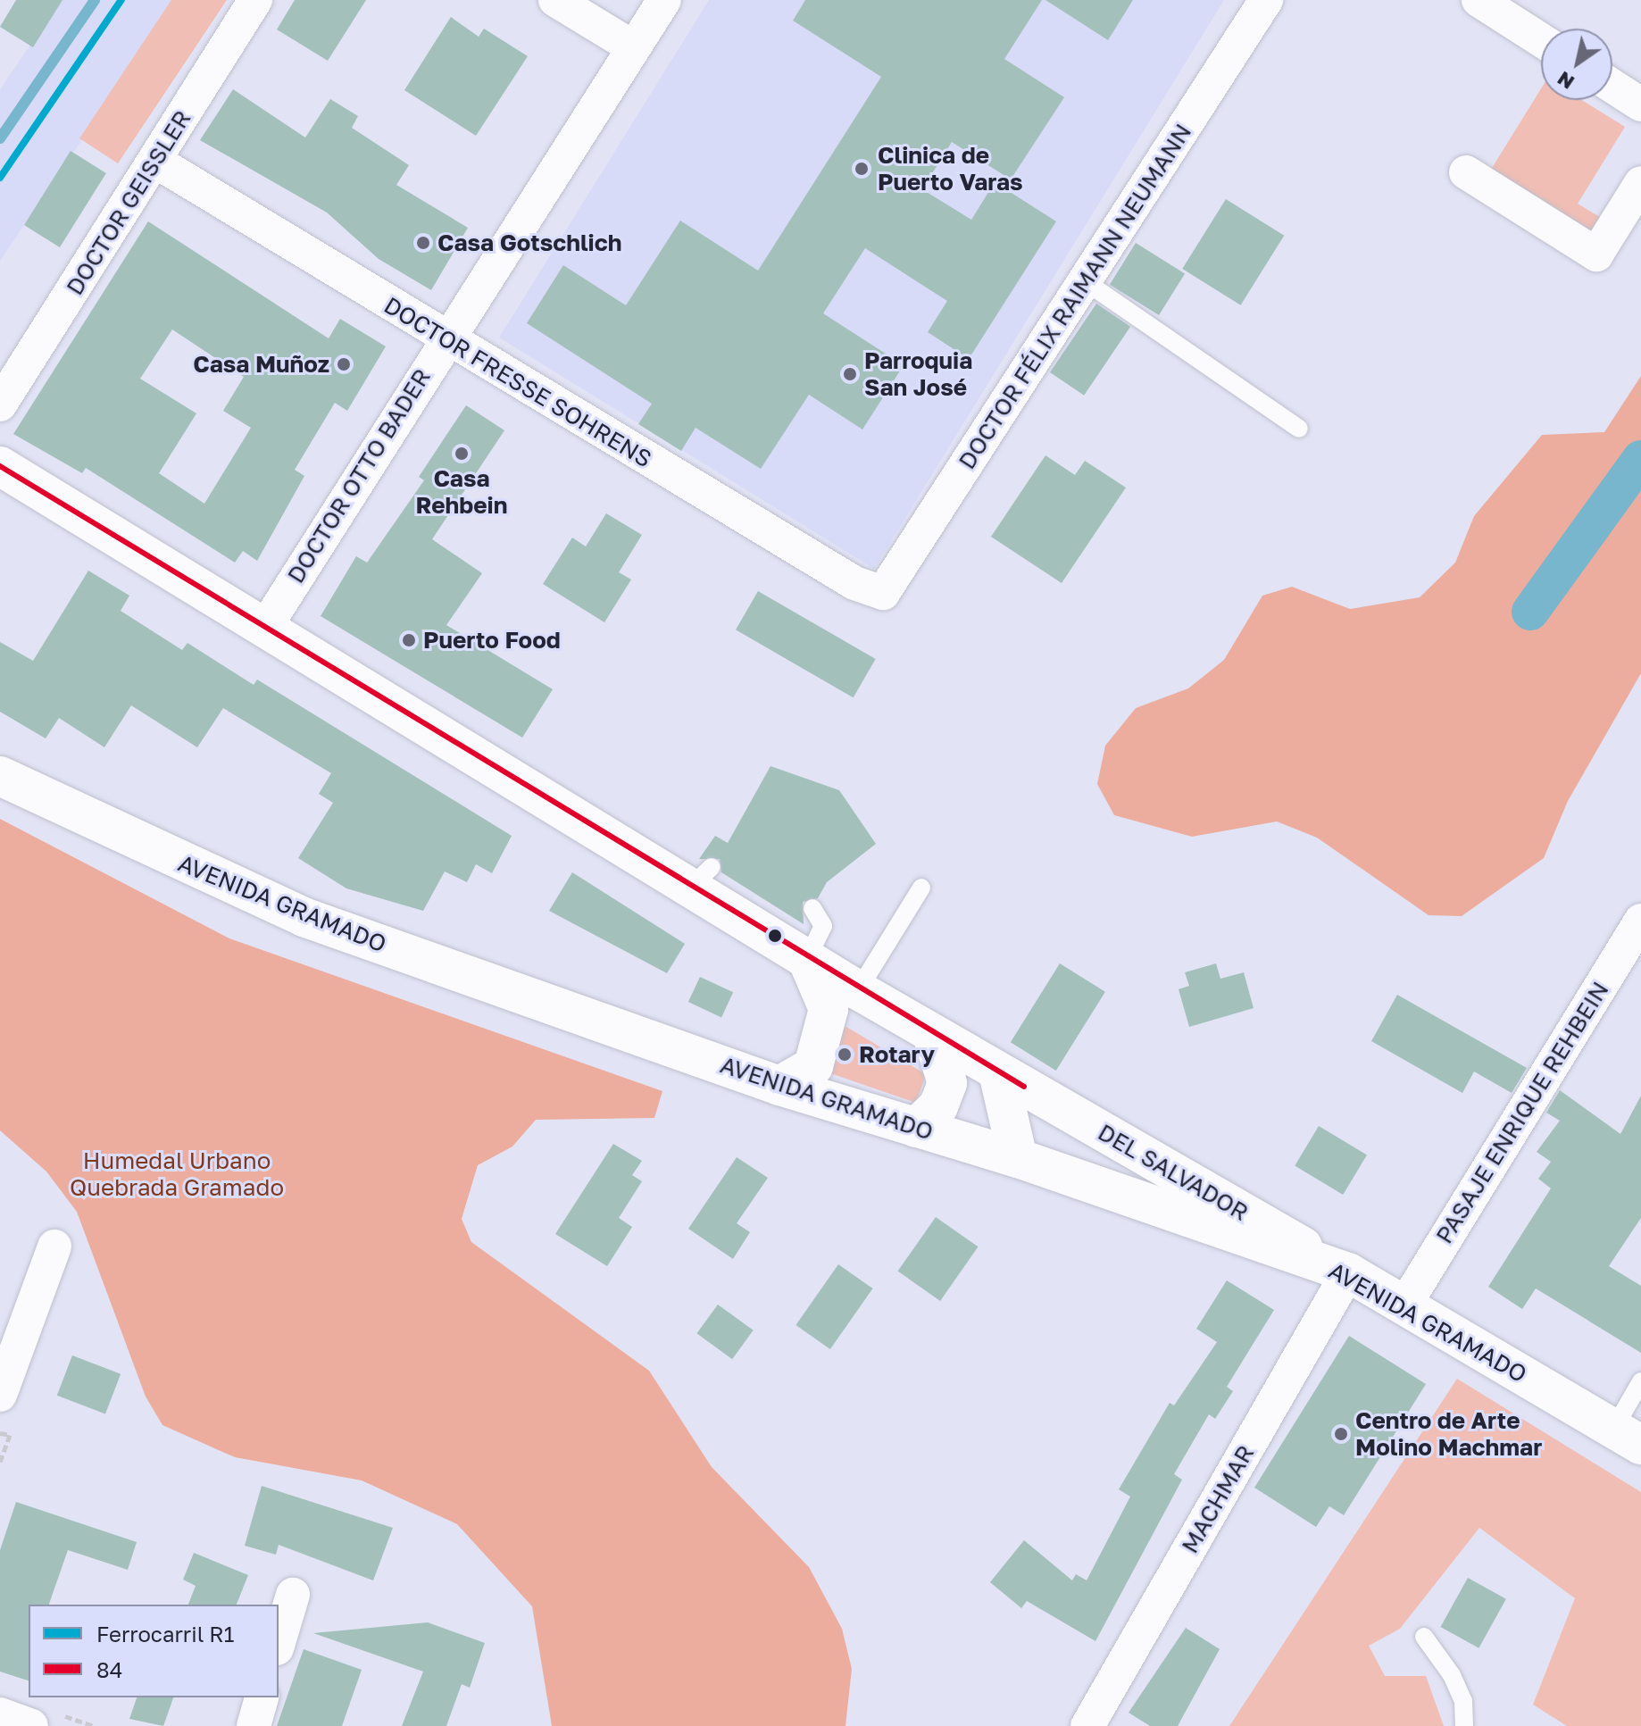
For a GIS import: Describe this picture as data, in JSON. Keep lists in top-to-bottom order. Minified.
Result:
{"streets":{"main road":["AVENIDA GRAMADO","DEL SALVADOR"],"street":["DOCTOR GEISSLER","DOCTOR FÉLIX RAIMANN NEUMANN","DOCTOR FRESSE SOHRENS","DOCTOR OTTO BADER","PASAJE ENRIQUE REHBEIN","MACHMAR"]},"crossings":[["DOCTOR GEISSLER","DOCTOR FRESSE SOHRENS"],["DOCTOR FÉLIX RAIMANN NEUMANN","DOCTOR FRESSE SOHRENS"],["DOCTOR FRESSE SOHRENS","DOCTOR OTTO BADER"],["DOCTOR OTTO BADER","DEL SALVADOR"],["AVENIDA GRAMADO","PASAJE ENRIQUE REHBEIN"],["AVENIDA GRAMADO","DEL SALVADOR"],["AVENIDA GRAMADO","MACHMAR"],["DEL SALVADOR","MACHMAR"]],"parks":["Humedal Urbano Quebrada Gramado"],"places":["Clinica de Puerto Varas","Casa Gotschlich","Casa Muñoz","Parroquia San José","Casa Rehbein","Puerto Food","Rotary","Centro de Arte Molino Machmar"],"lines":["rail line R1","transit line 84"],"legend":["Ferrocarril R1","84"],"north":"bottom left"}
